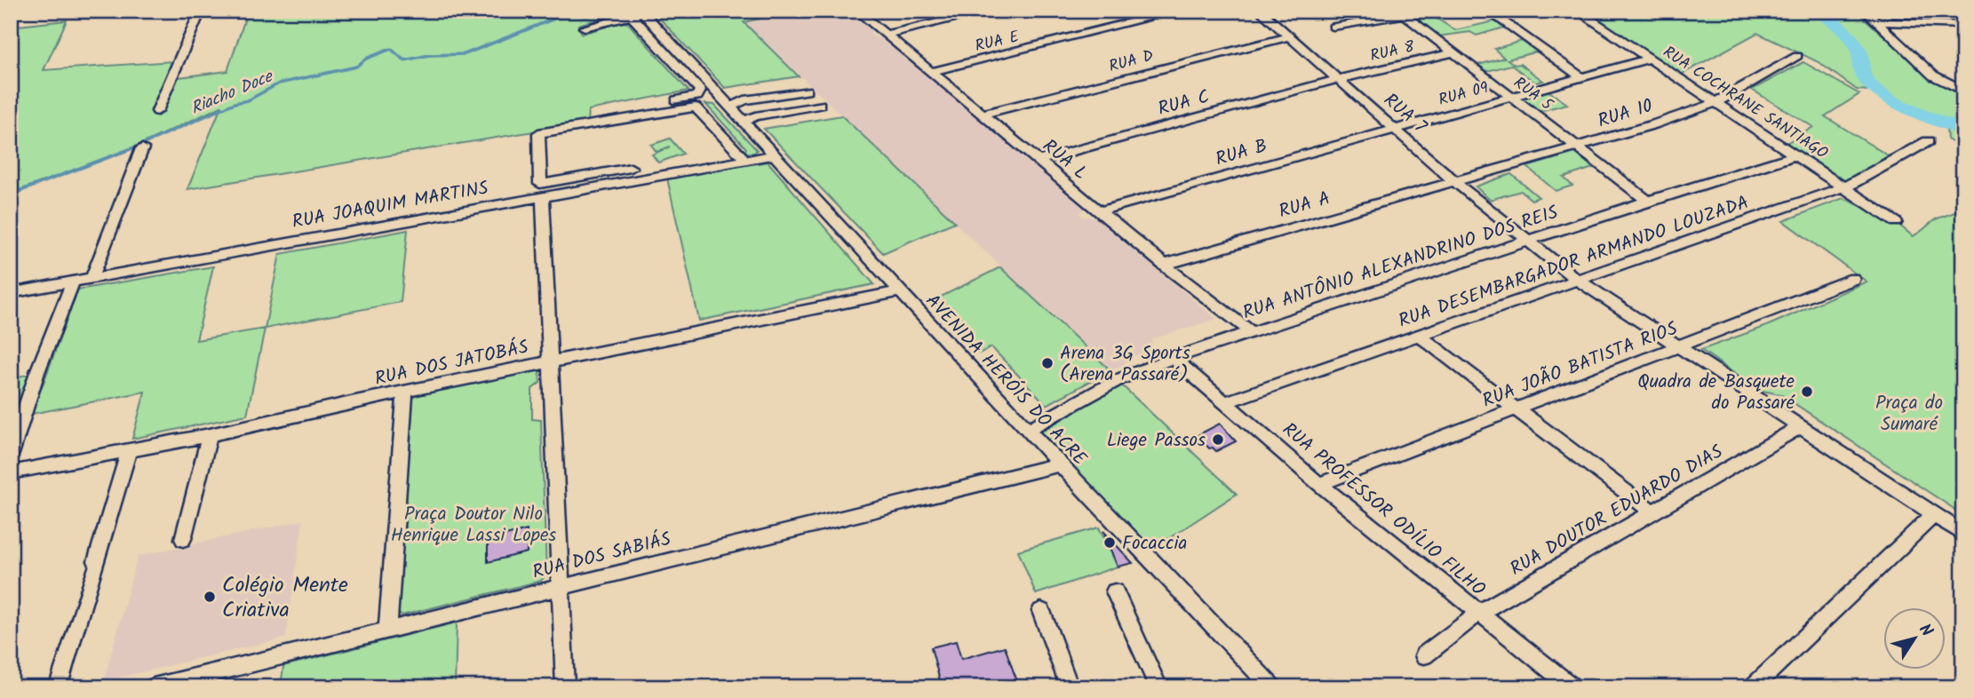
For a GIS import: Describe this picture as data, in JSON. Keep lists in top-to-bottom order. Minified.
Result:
{"streets":{"street":["RUA E","RUA 8","RUA D","RUA 09","RUA 5","RUA C","RUA COCHRANE SANTIAGO","RUA 7","RUA 10","RUA B","RUA L","RUA JOAQUIM MARTINS","RUA A","RUA DESEMBARGADOR ARMANDO LOUZADA","RUA ANTÔNIO ALEXANDRINO DOS REIS","RUA DOS JATOBÁS","RUA JOÃO BATISTA RIOS","AVENIDA HERÓIS DO ACRE","RUA PROFESSOR ODÍLIO FILHO","RUA DOUTOR EDUARDO DIAS","RUA DOS SABIÁS"]},"crossings":[["RUA E","RUA L"],["RUA 8","RUA 5"],["RUA 8","RUA C"],["RUA 8","RUA 7"],["RUA D","RUA 7"],["RUA D","RUA L"],["RUA 09","RUA 5"],["RUA 09","RUA COCHRANE SANTIAGO"],["RUA 09","RUA 7"],["RUA 09","RUA B"],["RUA 5","RUA 10"],["RUA 5","RUA ANTÔNIO ALEXANDRINO DOS REIS"],["RUA C","RUA 7"],["RUA C","RUA L"],["RUA COCHRANE SANTIAGO","RUA 10"],["RUA COCHRANE SANTIAGO","RUA DESEMBARGADOR ARMANDO LOUZADA"],["RUA COCHRANE SANTIAGO","RUA ANTÔNIO ALEXANDRINO DOS REIS"],["RUA 7","RUA 10"],["RUA 7","RUA B"],["RUA 7","RUA A"],["RUA 7","RUA DESEMBARGADOR ARMANDO LOUZADA"],["RUA 7","RUA ANTÔNIO ALEXANDRINO DOS REIS"],["RUA 7","RUA JOÃO BATISTA RIOS"],["RUA 7","RUA DOUTOR EDUARDO DIAS"],["RUA 10","RUA A"],["RUA B","RUA L"],["RUA L","RUA A"],["RUA L","RUA ANTÔNIO ALEXANDRINO DOS REIS"],["RUA JOAQUIM MARTINS","AVENIDA HERÓIS DO ACRE"],["RUA DESEMBARGADOR ARMANDO LOUZADA","RUA PROFESSOR ODÍLIO FILHO"],["RUA ANTÔNIO ALEXANDRINO DOS REIS","AVENIDA HERÓIS DO ACRE"],["RUA ANTÔNIO ALEXANDRINO DOS REIS","RUA PROFESSOR ODÍLIO FILHO"],["RUA DOS JATOBÁS","AVENIDA HERÓIS DO ACRE"],["RUA JOÃO BATISTA RIOS","RUA PROFESSOR ODÍLIO FILHO"],["AVENIDA HERÓIS DO ACRE","RUA DOS SABIÁS"],["RUA PROFESSOR ODÍLIO FILHO","RUA DOUTOR EDUARDO DIAS"]],"water":["Riacho Doce"],"parks":["Praça do Sumaré","Praça Doutor Nilo Henrique Lassi Lopes"],"places":["Arena 3G Sports (Arena Passaré)","Quadra de Basquete do Passaré","Liege Passos","Focaccia","Colégio Mente Criativa"],"north":"top right"}
